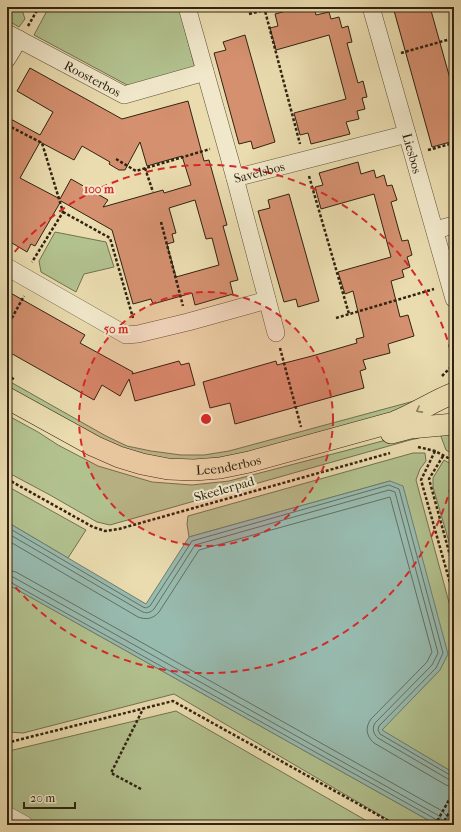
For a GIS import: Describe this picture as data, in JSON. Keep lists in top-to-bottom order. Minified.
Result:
{"streets":{"main road":["Leenderbos"],"street":["Roosterbos","Liesbos","Savelsbos"],"path":["Skeelerpad"]},"crossings":[["Liesbos","Savelsbos"]],"scale_bar":"20 m","rings":["100 m","50 m"]}
